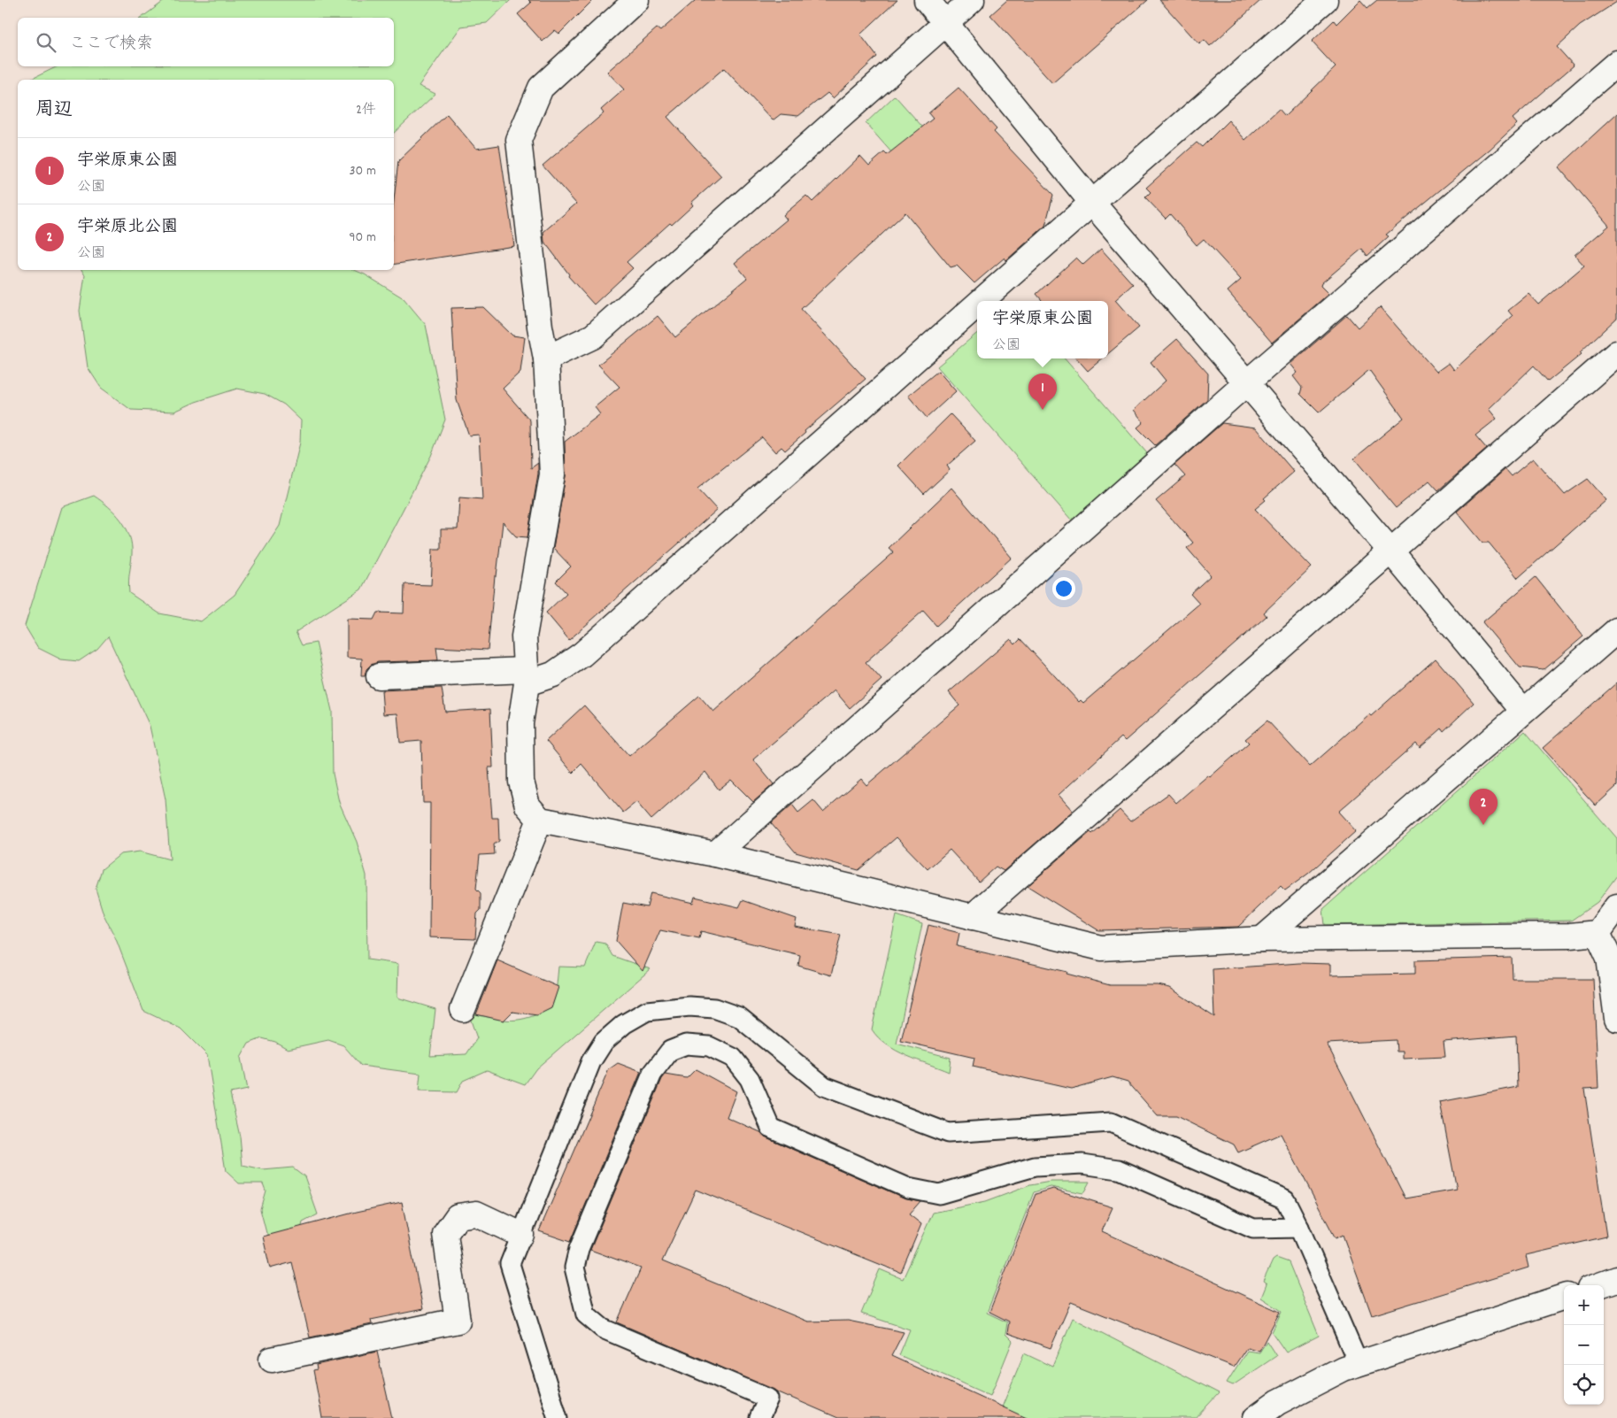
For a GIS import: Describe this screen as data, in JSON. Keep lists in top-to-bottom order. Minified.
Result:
{"page":{"search":"ここで検索","heading":["周辺","2件"],"list":[{"mark":"1","name":"宇栄原東公園","note":"公園","value":"30 m"},{"mark":"2","name":"宇栄原北公園","note":"公園","value":"90 m"}],"popup":["宇栄原東公園","公園"],"pins":["1","2"],"map_buttons":["+","−"]}}
